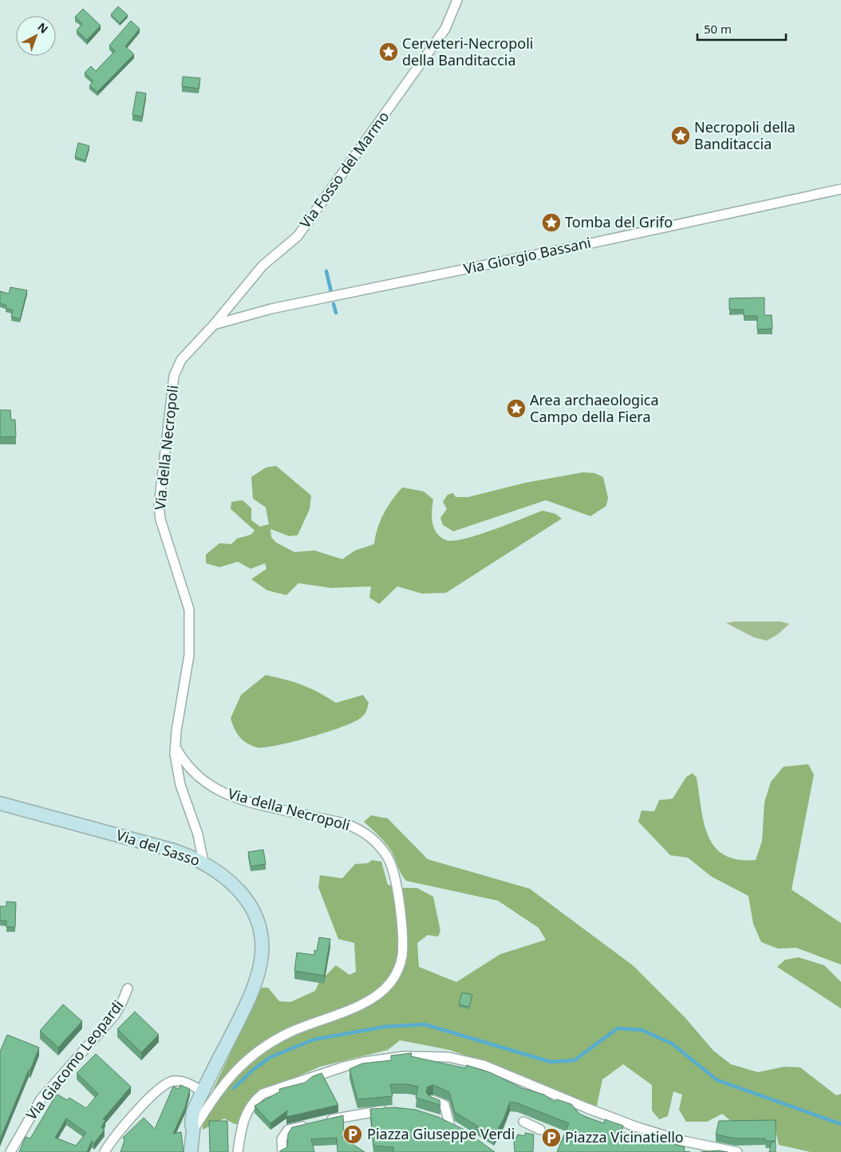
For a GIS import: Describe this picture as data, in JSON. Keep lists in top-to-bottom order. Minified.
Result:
{"streets":{"street":["Via Fosso del Marmo","Via Giorgio Bassani","Via della Necropoli","Via del Sasso","Via Giacomo Leopardi"]},"crossings":[["Via Fosso del Marmo","Via Giorgio Bassani"],["Via Fosso del Marmo","Via della Necropoli"],["Via Giorgio Bassani","Via della Necropoli"],["Via della Necropoli","Via del Sasso"]],"places":{"place":["Cerveteri-Necropoli della Banditaccia","Necropoli della Banditaccia","Tomba del Grifo","Area archaeologica Campo della Fiera"],"parking":["Piazza Giuseppe Verdi","Piazza Vicinatiello"]},"scale_bar":"50 m","north":"top right"}
